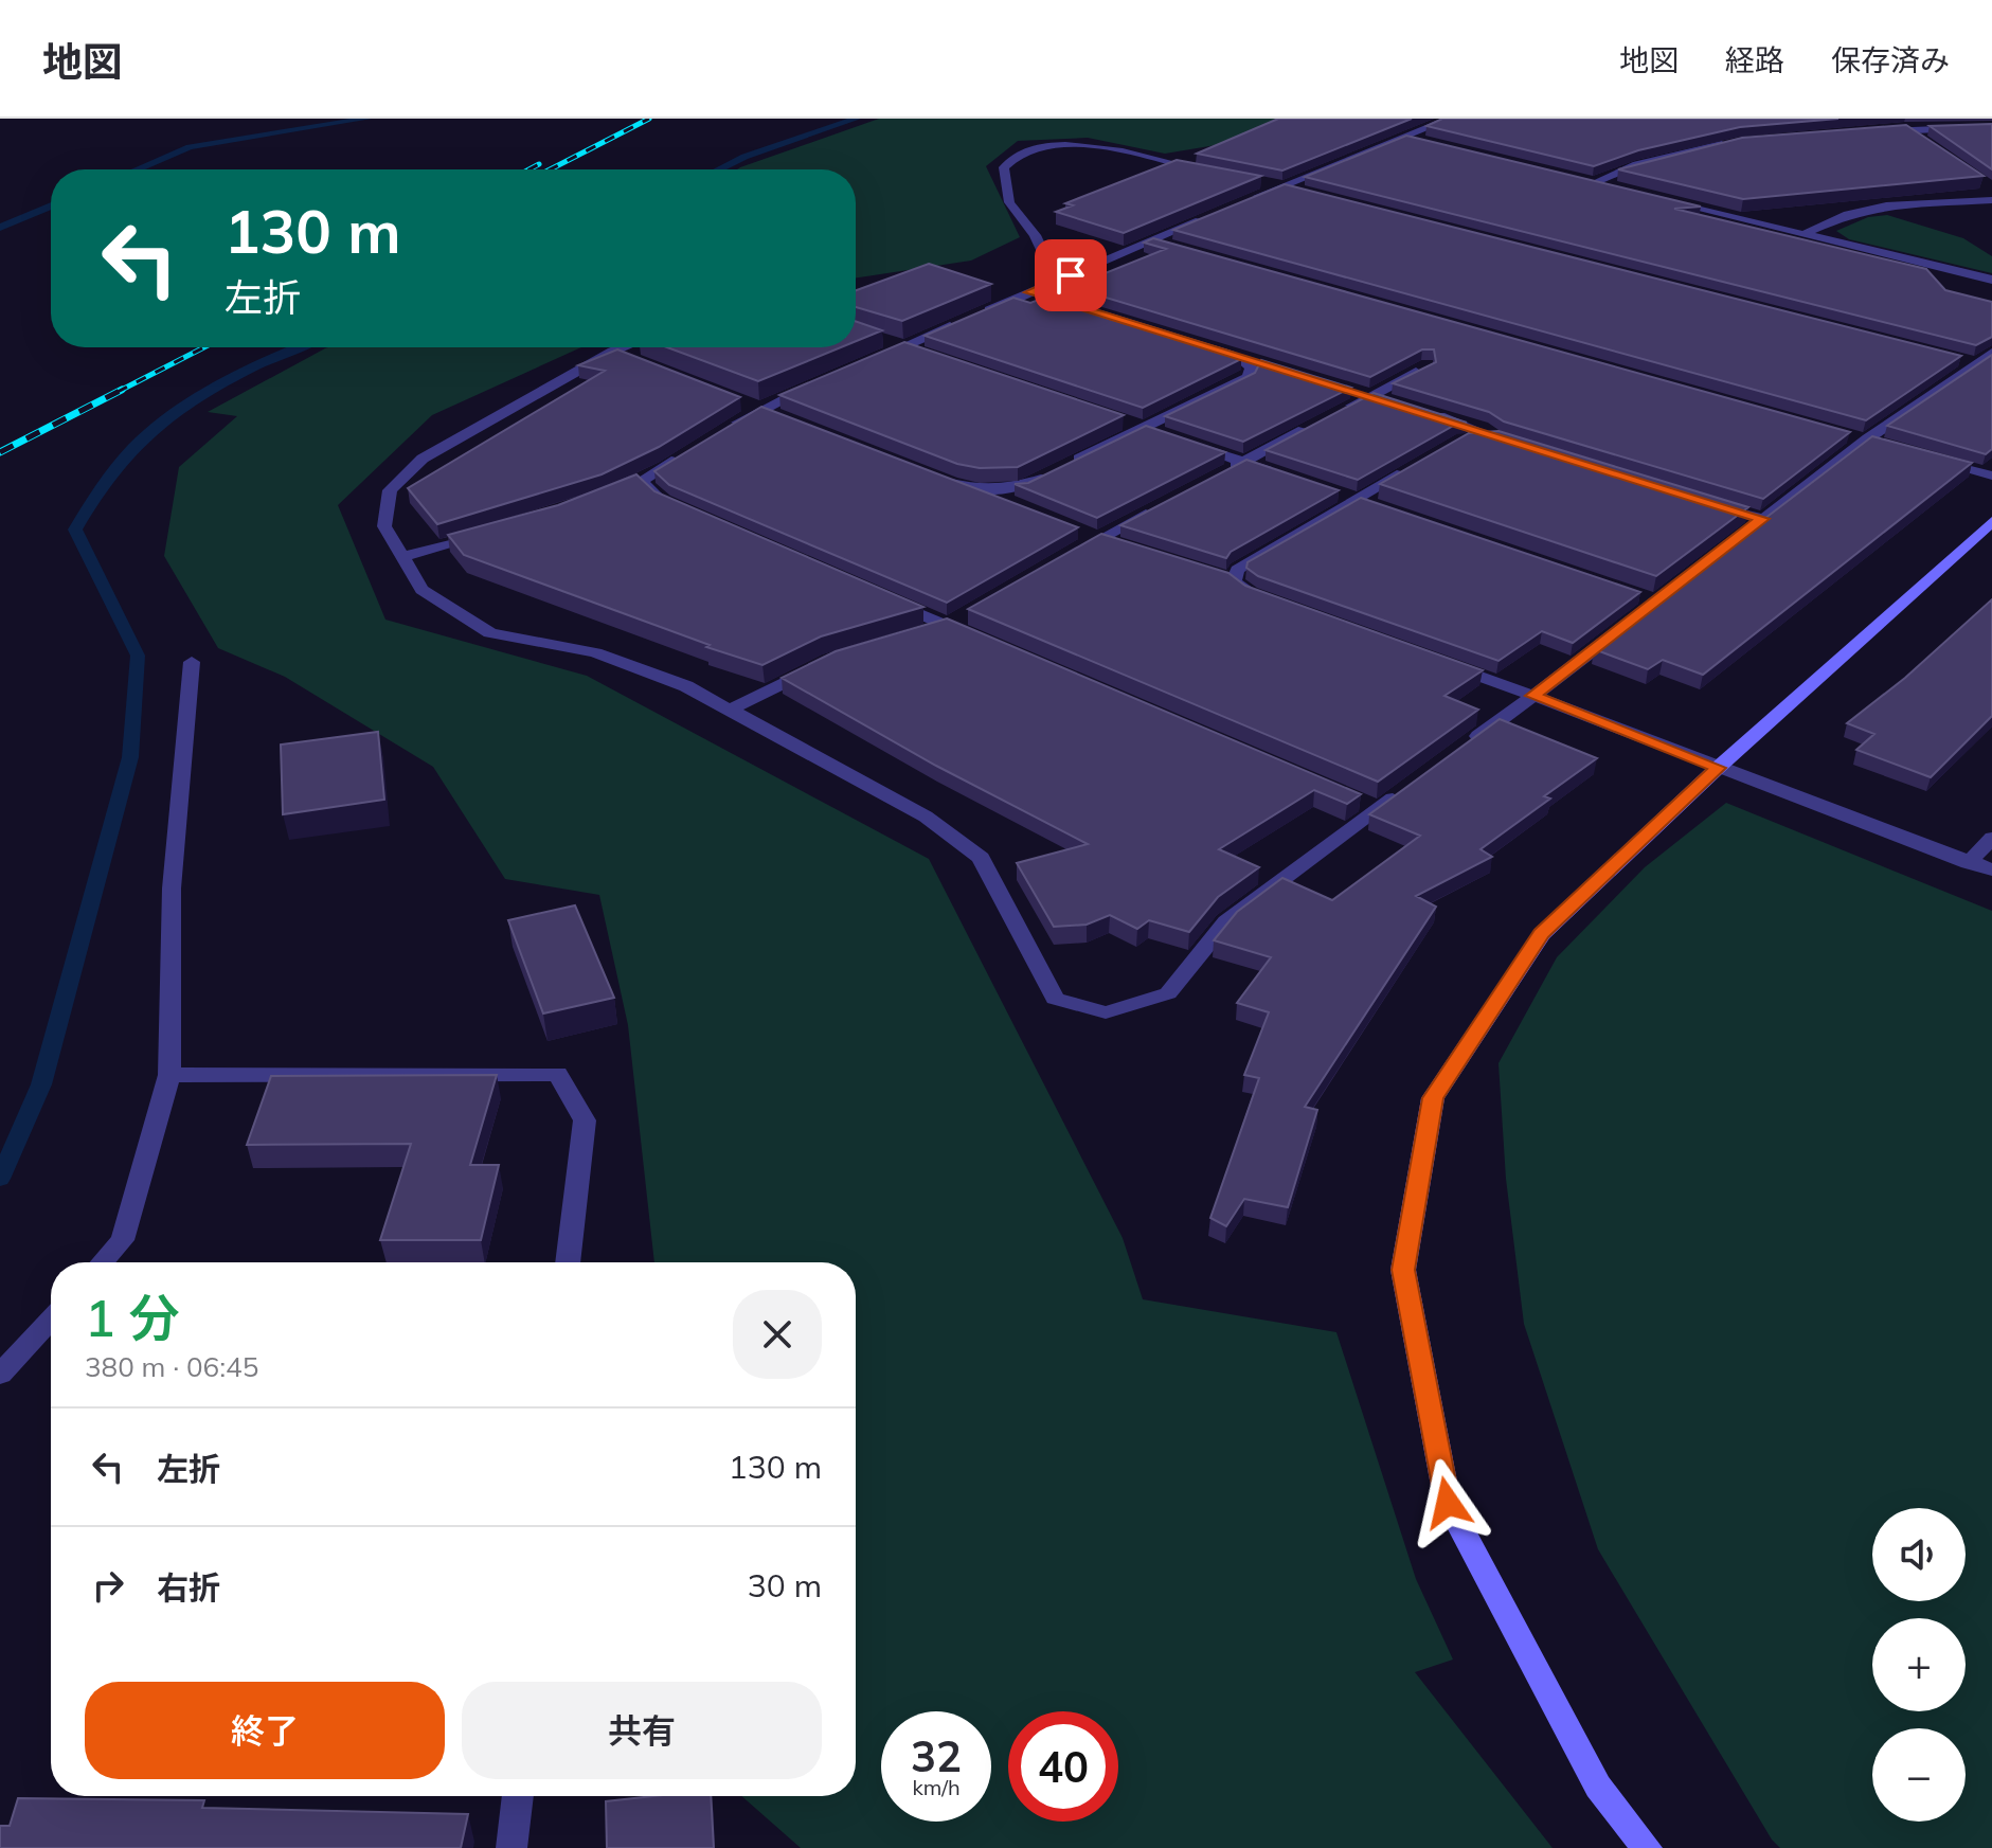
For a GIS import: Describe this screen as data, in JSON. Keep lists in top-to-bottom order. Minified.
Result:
{"page":{"header":"地図","nav":["地図","経路","保存済み"],"turn":["130 m","左折"],"heading":["1 分","380 m · 06:45"],"list":[{"name":"左折","value":"130 m"},{"name":"右折","value":"30 m"}],"map_buttons":["+","−"],"buttons":["終了","共有"],"speed":"32 km/h","limit":"40"}}
